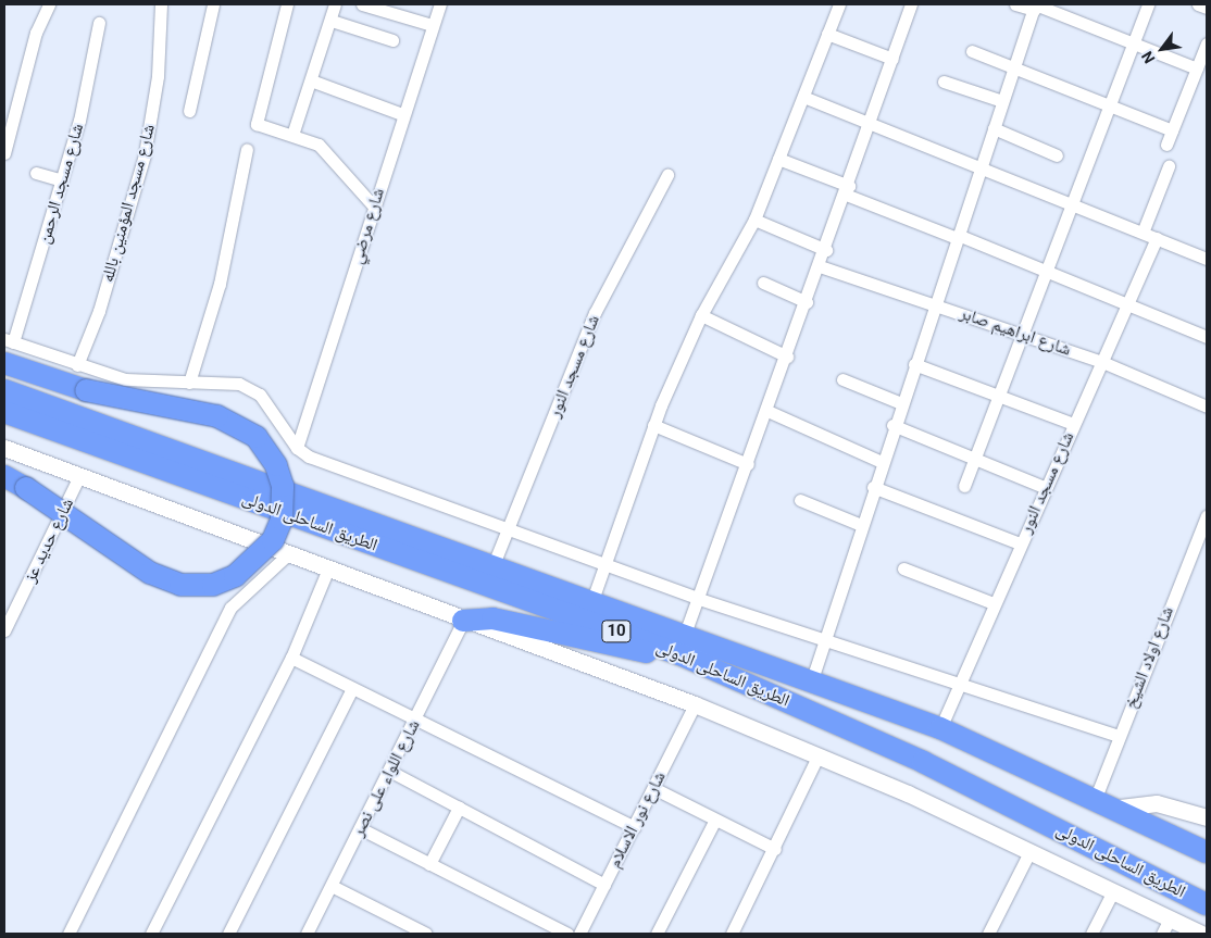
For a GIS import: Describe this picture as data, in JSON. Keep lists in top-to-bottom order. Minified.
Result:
{"streets":{"highway":["الطريق الساحلى الدولى","10"],"street":["شارع مسجد الرحمن","شارع مسجد المؤمنين بالله","شارع مرضي","شارع ابراهيم صابر","شارع مسجد النور","شارع حديد عز","شارع اولاد الشيخ","شارع اللواء على نصر","شارع نور الاسلام"]},"crossings":[["شارع ابراهيم صابر","شارع مسجد النور"],["شارع مسجد النور","الطريق الساحلى الدولى"],["الطريق الساحلى الدولى","شارع اولاد الشيخ"]],"north":"bottom left"}
